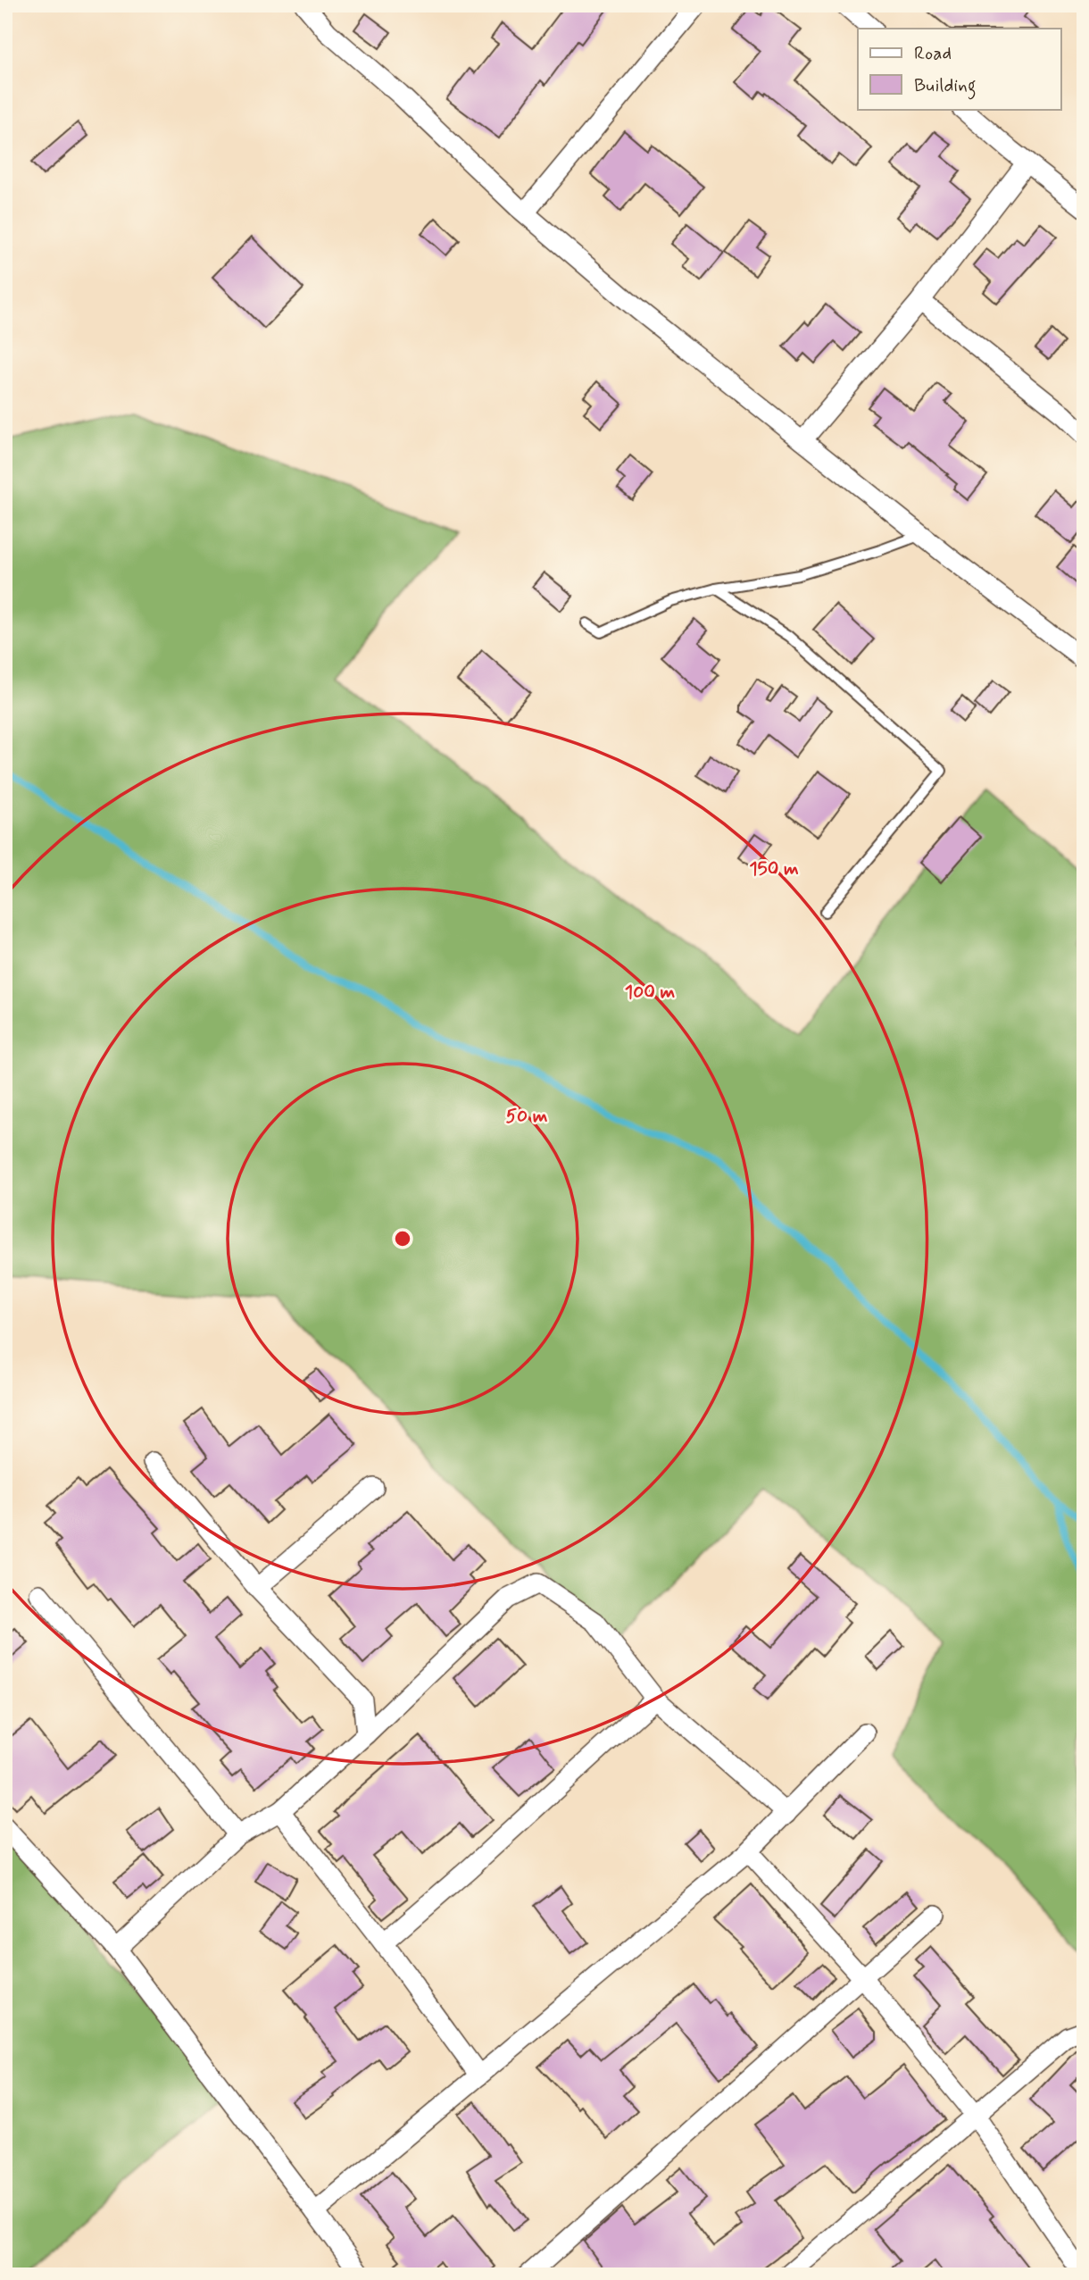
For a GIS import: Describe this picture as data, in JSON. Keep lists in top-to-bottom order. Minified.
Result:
{"legend":["Road","Building"],"rings":["150 m","100 m","50 m"]}
